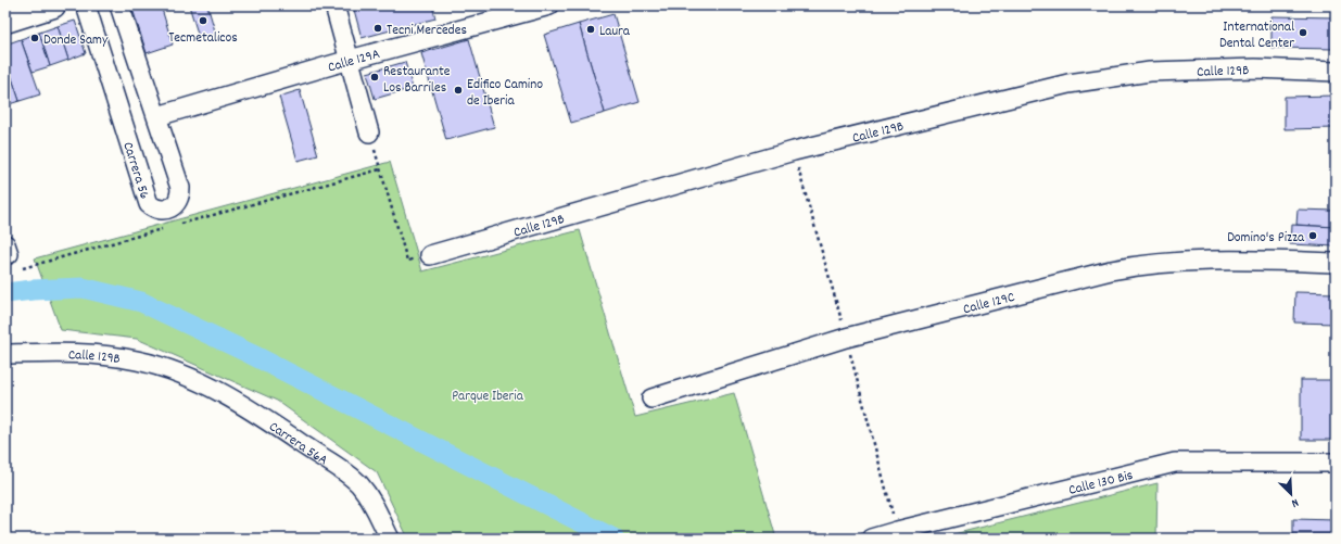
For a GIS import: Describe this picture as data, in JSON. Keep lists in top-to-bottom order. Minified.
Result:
{"streets":{"street":["Calle 129A","Calle 129B","Carrera 56","Calle 129C","Carrera 56A","Calle 130 Bis"]},"crossings":[["Calle 129A","Carrera 56"],["Calle 129B","Carrera 56A"]],"parks":["Parque Iberia"],"places":["Tecmetalicos","Tecni Mercedes","Laura","International Dental Center","Donde Samy","Restaurante Los Barriles","Edifico Camino de Iberia","Domino's Pizza"],"north":"bottom right"}
